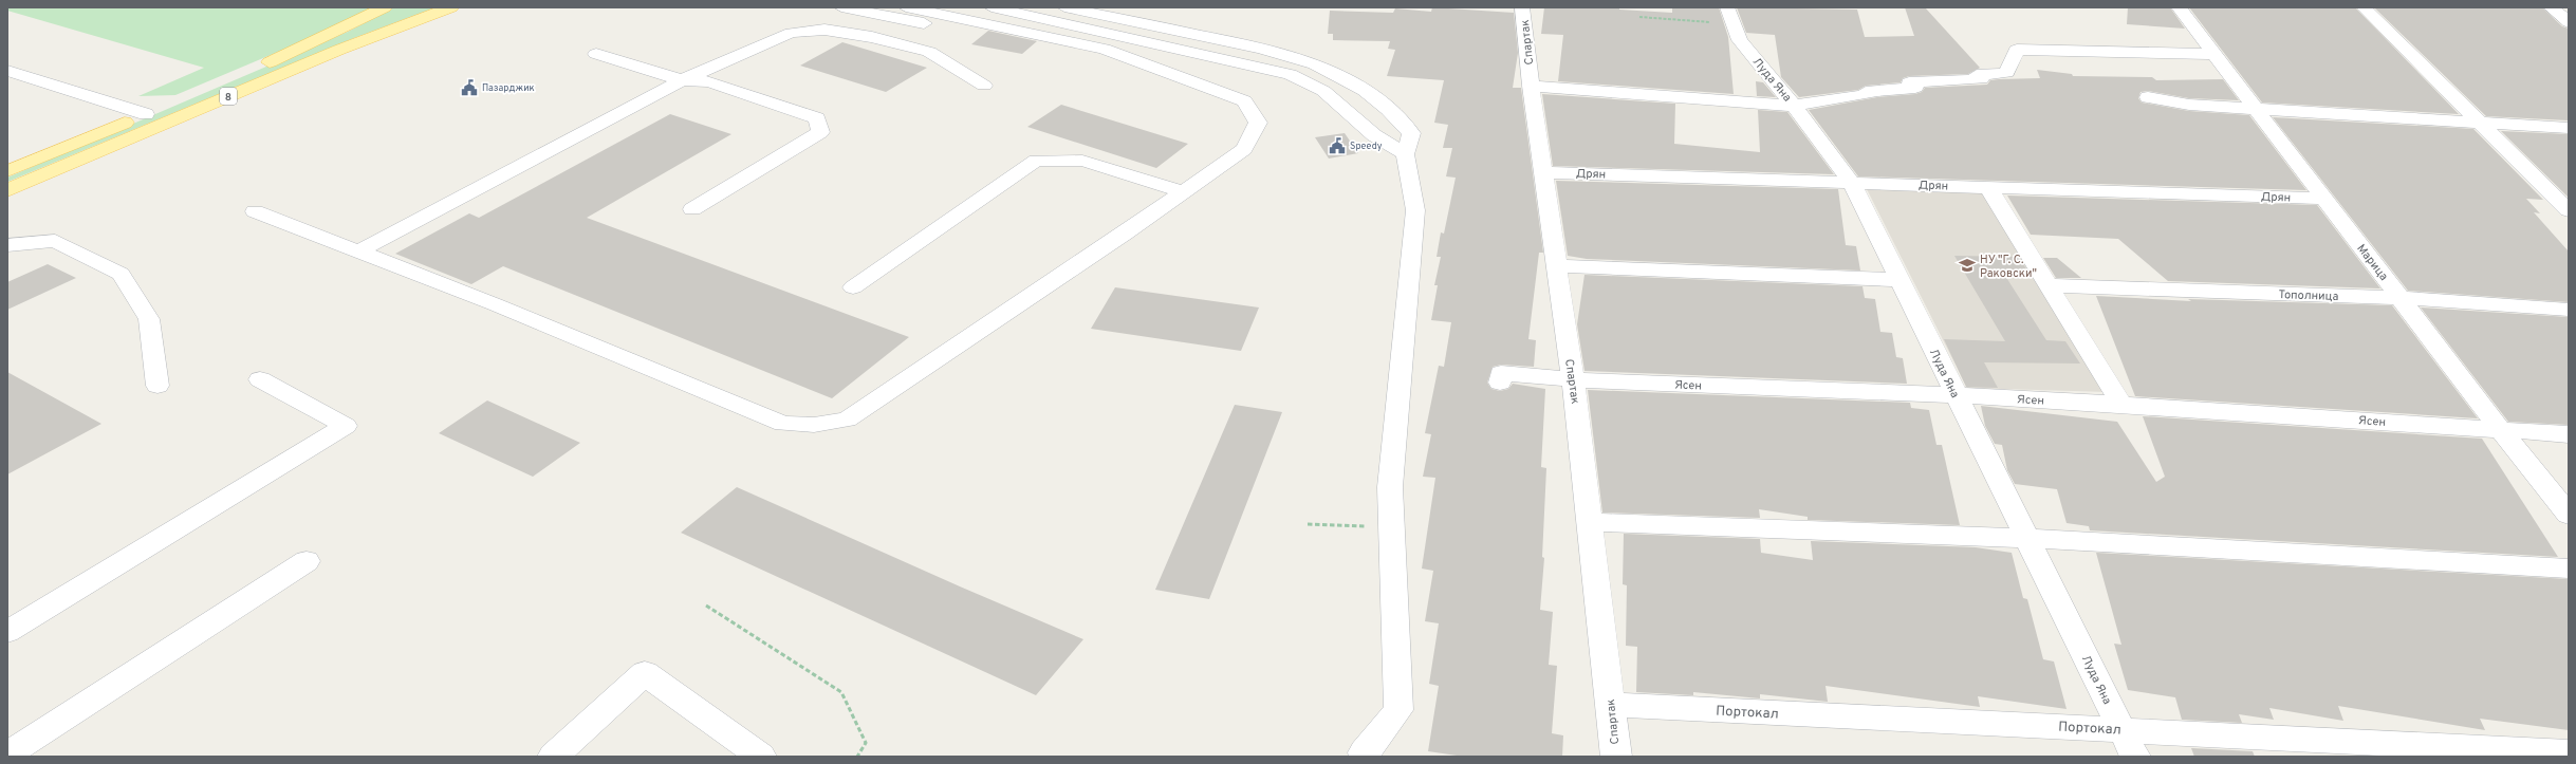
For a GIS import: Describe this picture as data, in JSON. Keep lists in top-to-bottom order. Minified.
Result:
{"streets":{"main road":["8"],"street":["Спартак","Луда Яна","Дрян","Марица","Тополница","Ясен","Портокал"]},"crossings":[["Спартак","Дрян"],["Спартак","Ясен"],["Спартак","Портокал"],["Луда Яна","Дрян"],["Луда Яна","Ясен"],["Луда Яна","Портокал"],["Дрян","Марица"],["Марица","Тополница"],["Марица","Ясен"]],"places":{"public building":["Пазарджик","Speedy"],"school or university":["НУ \"Г. С. Раковски\""]}}
